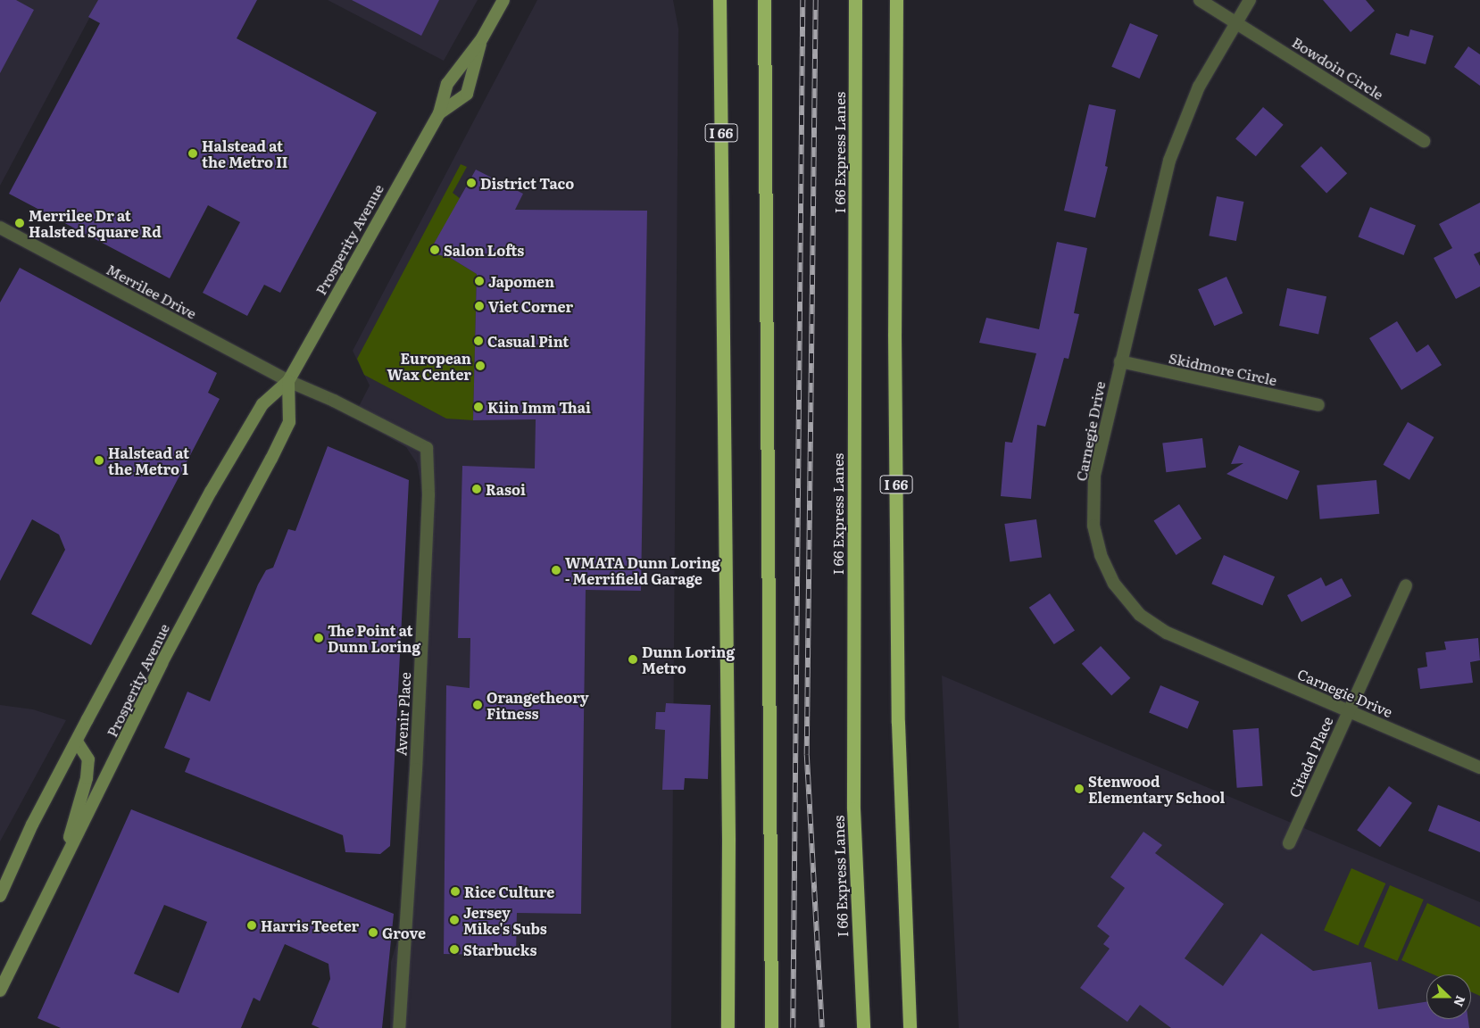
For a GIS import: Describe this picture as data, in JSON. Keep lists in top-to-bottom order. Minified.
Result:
{"streets":{"highway":["I 66","I 66 Express Lanes"],"main road":["Prosperity Avenue"],"street":["Bowdoin Circle","Merrilee Drive","Skidmore Circle","Carnegie Drive","Avenir Place","Citadel Place"]},"crossings":[["Bowdoin Circle","Carnegie Drive"],["Prosperity Avenue","Merrilee Drive"],["Prosperity Avenue","Avenir Place"],["Merrilee Drive","Avenir Place"],["Skidmore Circle","Carnegie Drive"],["Carnegie Drive","Citadel Place"]],"places":["Halstead at the Metro II","District Taco","Merrilee Dr at Halsted Square Rd","Salon Lofts","Japomen","Viet Corner","Casual Pint","European Wax Center","Kiin Imm Thai","Halstead at the Metro 1","Rasoi","WMATA Dunn Loring - Merrifield Garage","The Point at Dunn Loring","Dunn Loring Metro","Orangetheory Fitness","Stenwood Elementary School","Rice Culture","Jersey Mike's Subs","Harris Teeter","Grove","Starbucks"],"north":"right"}
